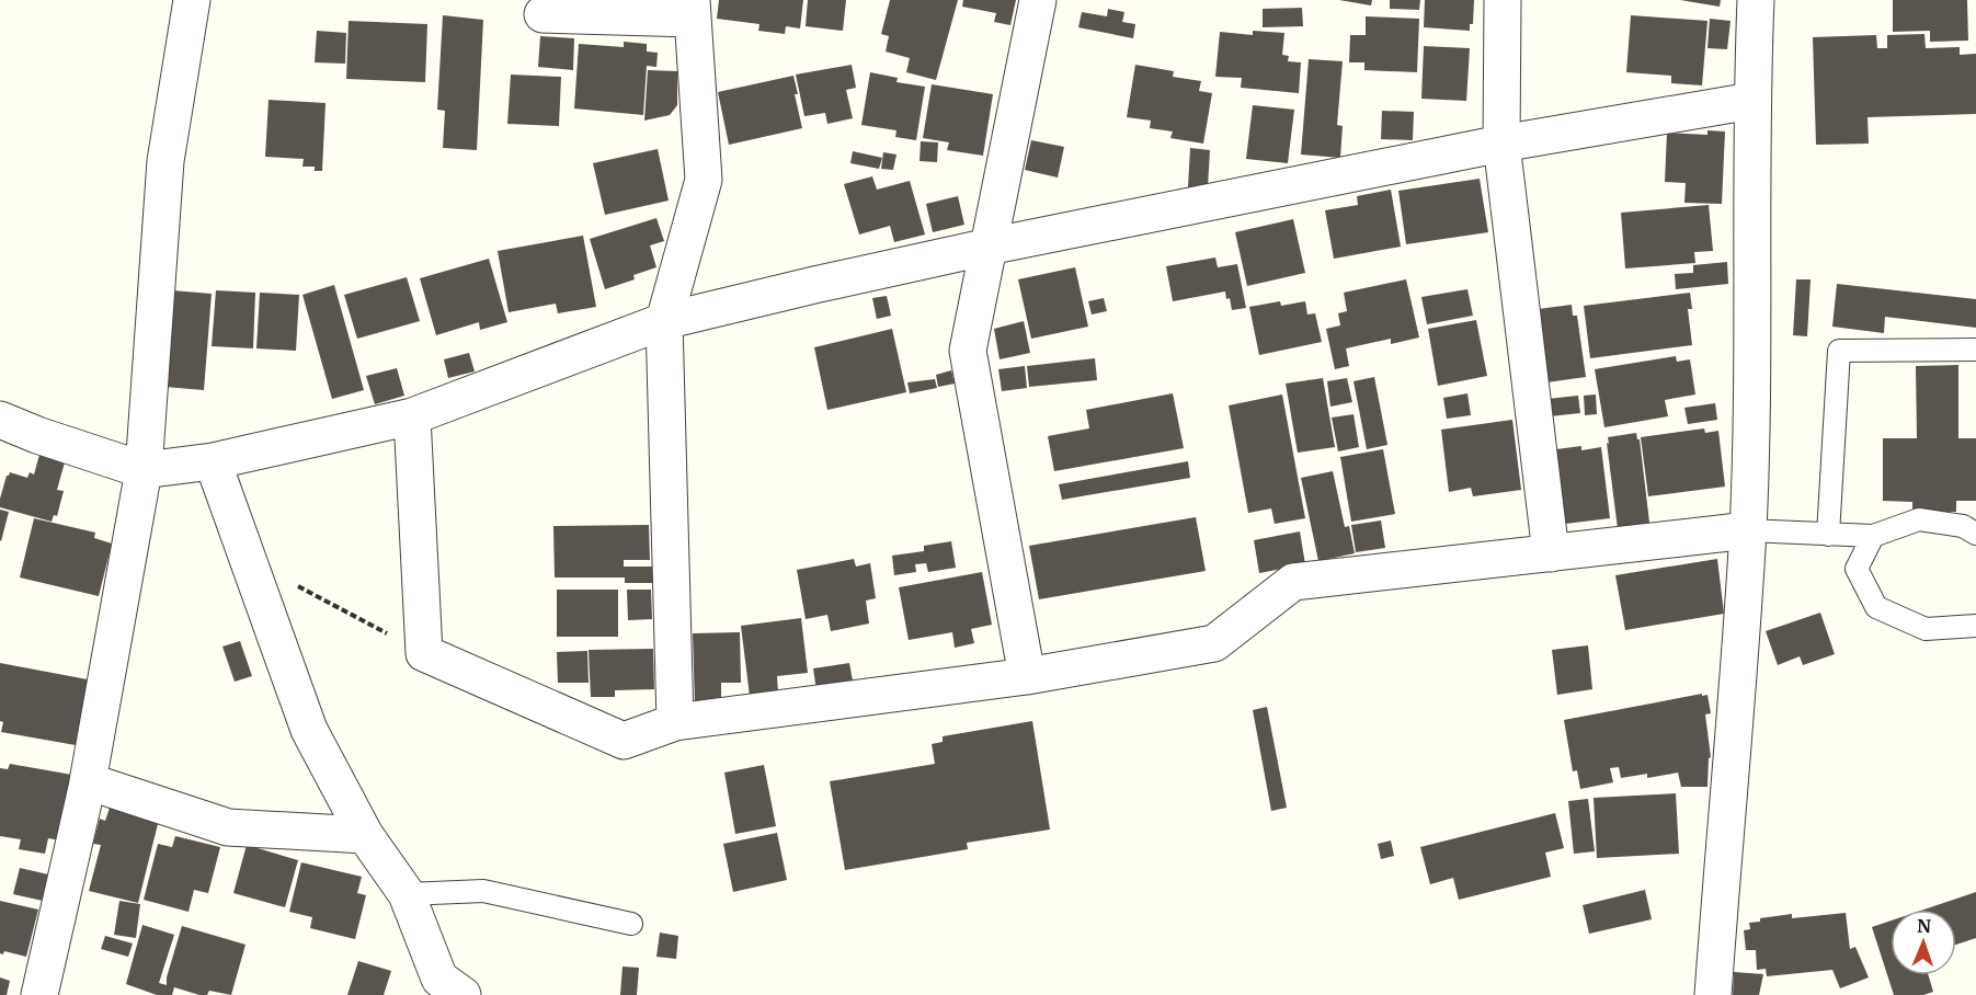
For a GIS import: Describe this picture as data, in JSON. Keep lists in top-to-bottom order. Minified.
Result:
{"north":"top"}
